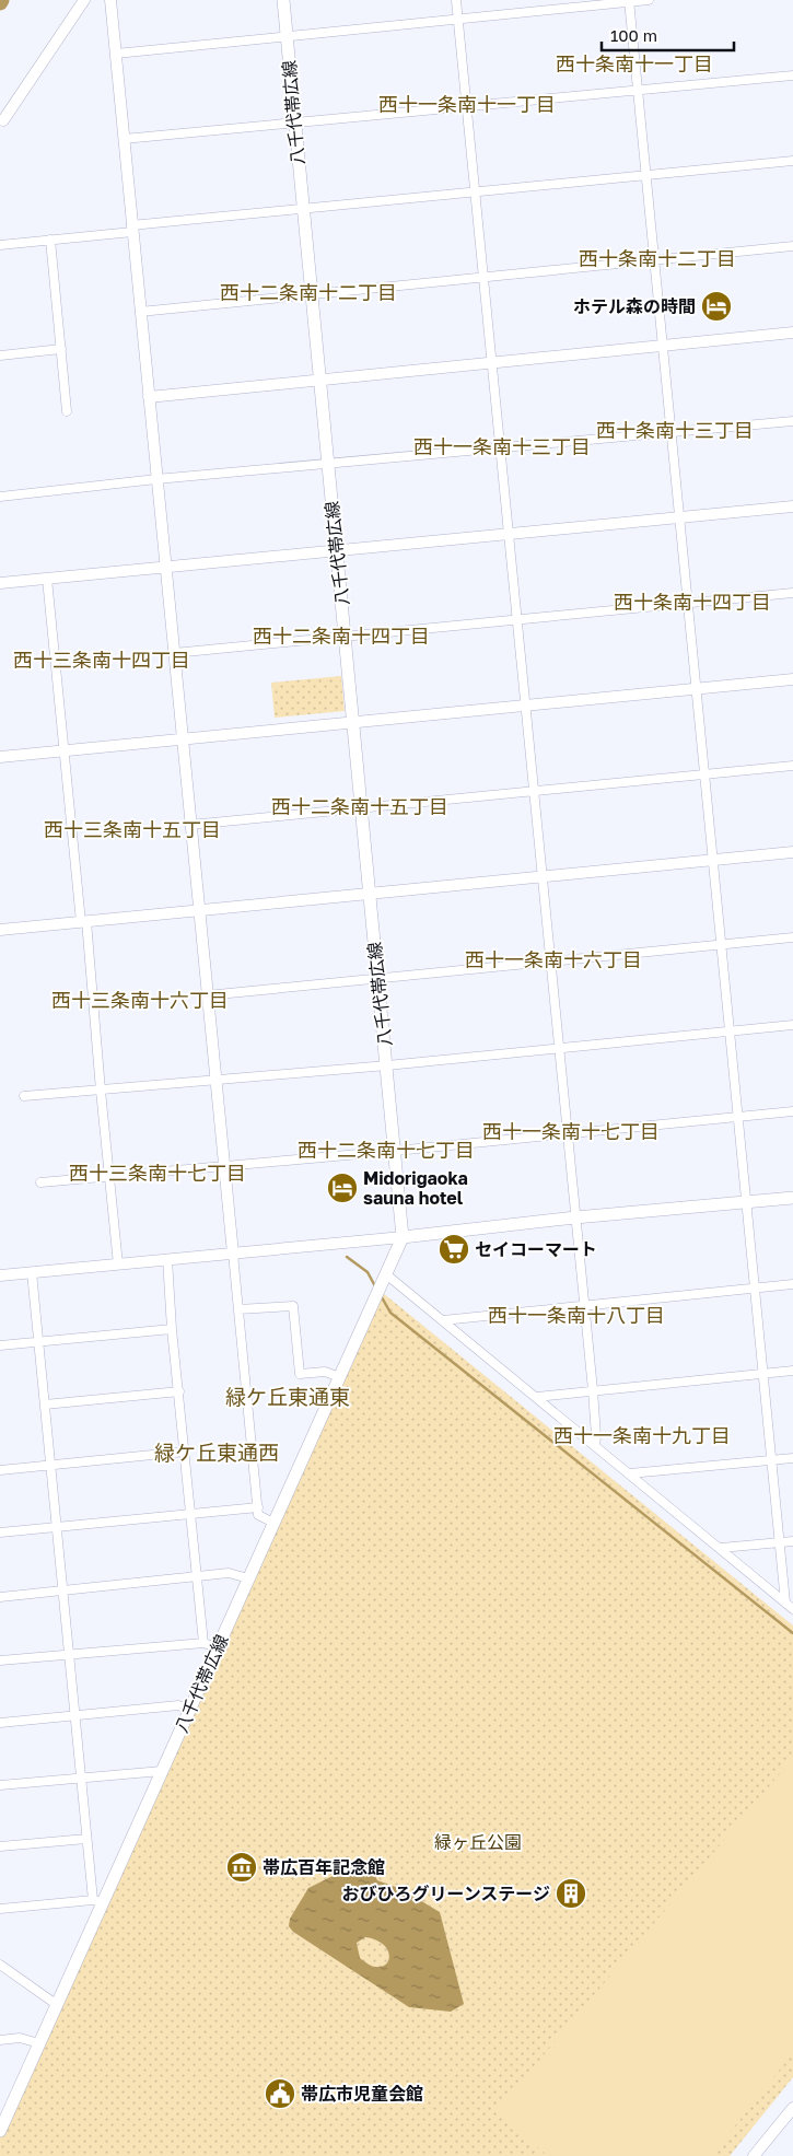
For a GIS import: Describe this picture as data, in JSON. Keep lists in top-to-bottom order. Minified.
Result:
{"streets":{"main road":["八千代帯広線"]},"districts":["西十条南十一丁目","西十一条南十一丁目","西十条南十二丁目","西十二条南十二丁目","西十条南十三丁目","西十一条南十三丁目","西十条南十四丁目","西十二条南十四丁目","西十三条南十四丁目","西十二条南十五丁目","西十三条南十五丁目","西十一条南十六丁目","西十三条南十六丁目","西十一条南十七丁目","西十二条南十七丁目","西十三条南十七丁目","西十一条南十八丁目","緑ケ丘東通東","西十一条南十九丁目","緑ケ丘東通西"],"parks":["緑ヶ丘公園"],"places":{"hotel":["ホテル森の時間","Midorigaoka sauna hotel"],"supermarket":["セイコーマート"],"museum":["帯広百年記念館"],"building":["おびひろグリーンステージ"],"public building":["帯広市児童会館"]},"scale_bar":"100 m"}
